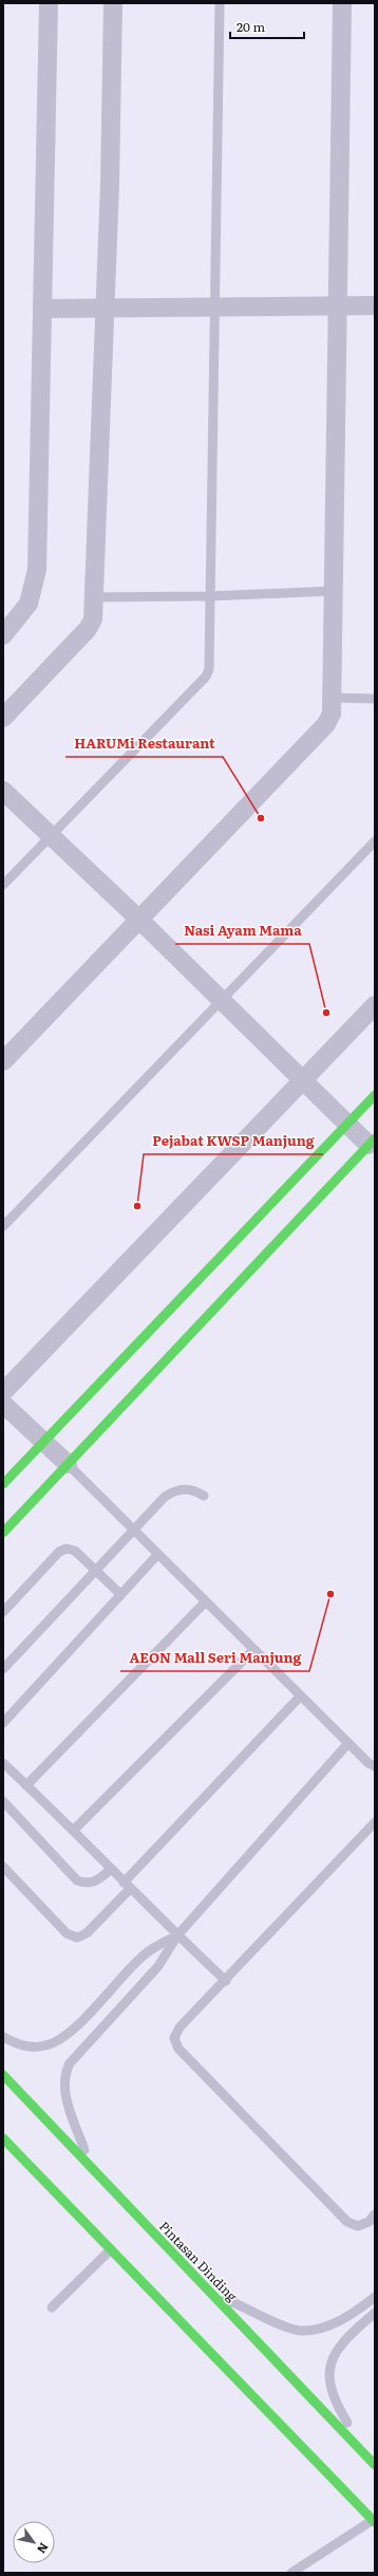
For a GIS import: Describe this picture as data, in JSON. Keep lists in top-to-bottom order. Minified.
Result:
{"streets":{"street":["Pintasan Dinding"]},"places":["HARUMi Restaurant","Nasi Ayam Mama","Pejabat KWSP Manjung","AEON Mall Seri Manjung"],"scale_bar":"20 m","north":"bottom right"}
